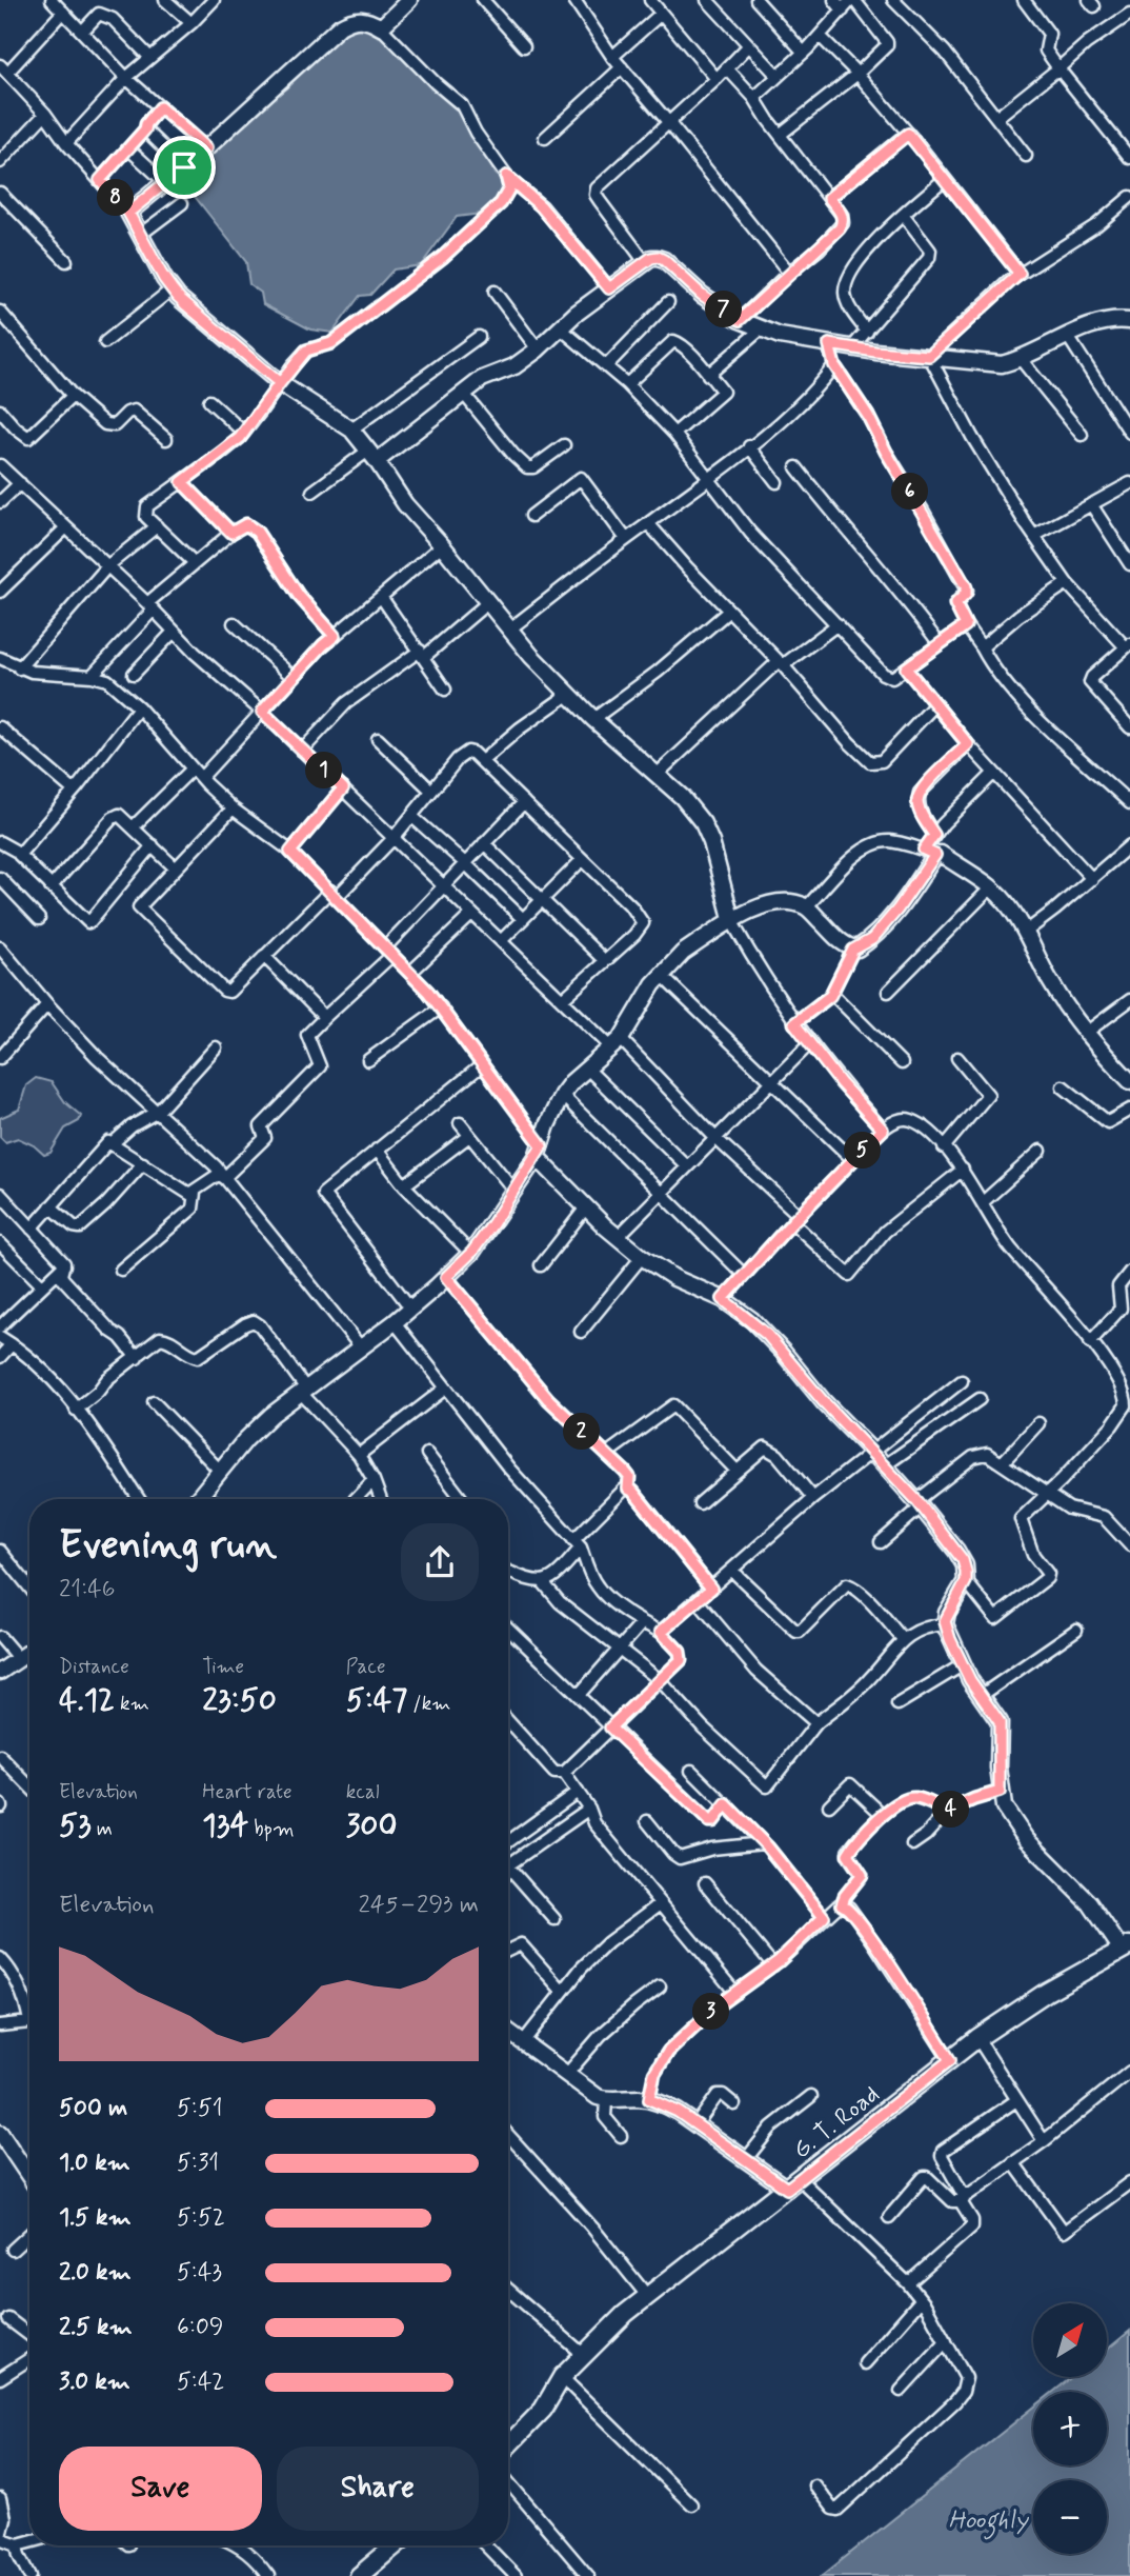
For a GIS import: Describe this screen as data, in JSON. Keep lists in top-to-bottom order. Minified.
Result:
{"streets":{"main road":["G. T. Road"]},"water":["Hooghly"],"north":"top right","page":{"pins":["8","7","6","1","5","2","4","3"],"heading":["Evening run","21:46"],"stats":[["Distance","4.12 km"],["Time","23:50"],["Pace","5:47 /km"],["Elevation","53 m"],["Heart rate","134 bpm"],["kcal","300"]],"chart":["Elevation","245–293 m"],"list":[{"name":"500 m","note":"5:51"},{"name":"1.0 km","note":"5:31"},{"name":"1.5 km","note":"5:52"},{"name":"2.0 km","note":"5:43"},{"name":"2.5 km","note":"6:09"},{"name":"3.0 km","note":"5:42"}],"map_buttons":["+","−"],"buttons":["Save","Share"]}}
